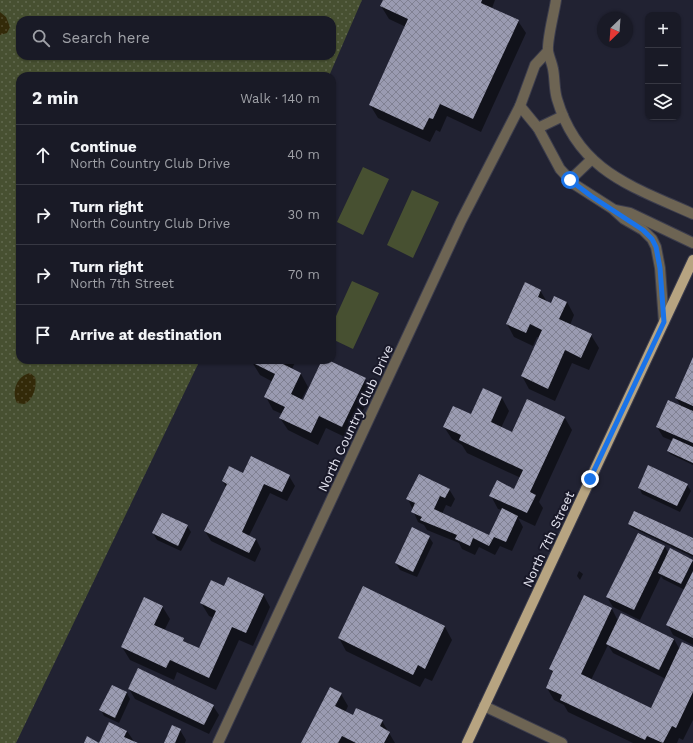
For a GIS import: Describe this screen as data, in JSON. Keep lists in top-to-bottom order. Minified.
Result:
{"streets":{"main road":["North 7th Street"],"street":["North Country Club Drive"]},"north":"bottom left","page":{"map_buttons":["+","−"],"search":"Search here","heading":["2 min","Walk · 140 m"],"list":[["Continue","North Country Club Drive","40 m"],["Turn right","North Country Club Drive","30 m"],["Turn right","North 7th Street","70 m"],"Arrive at destination"]}}
